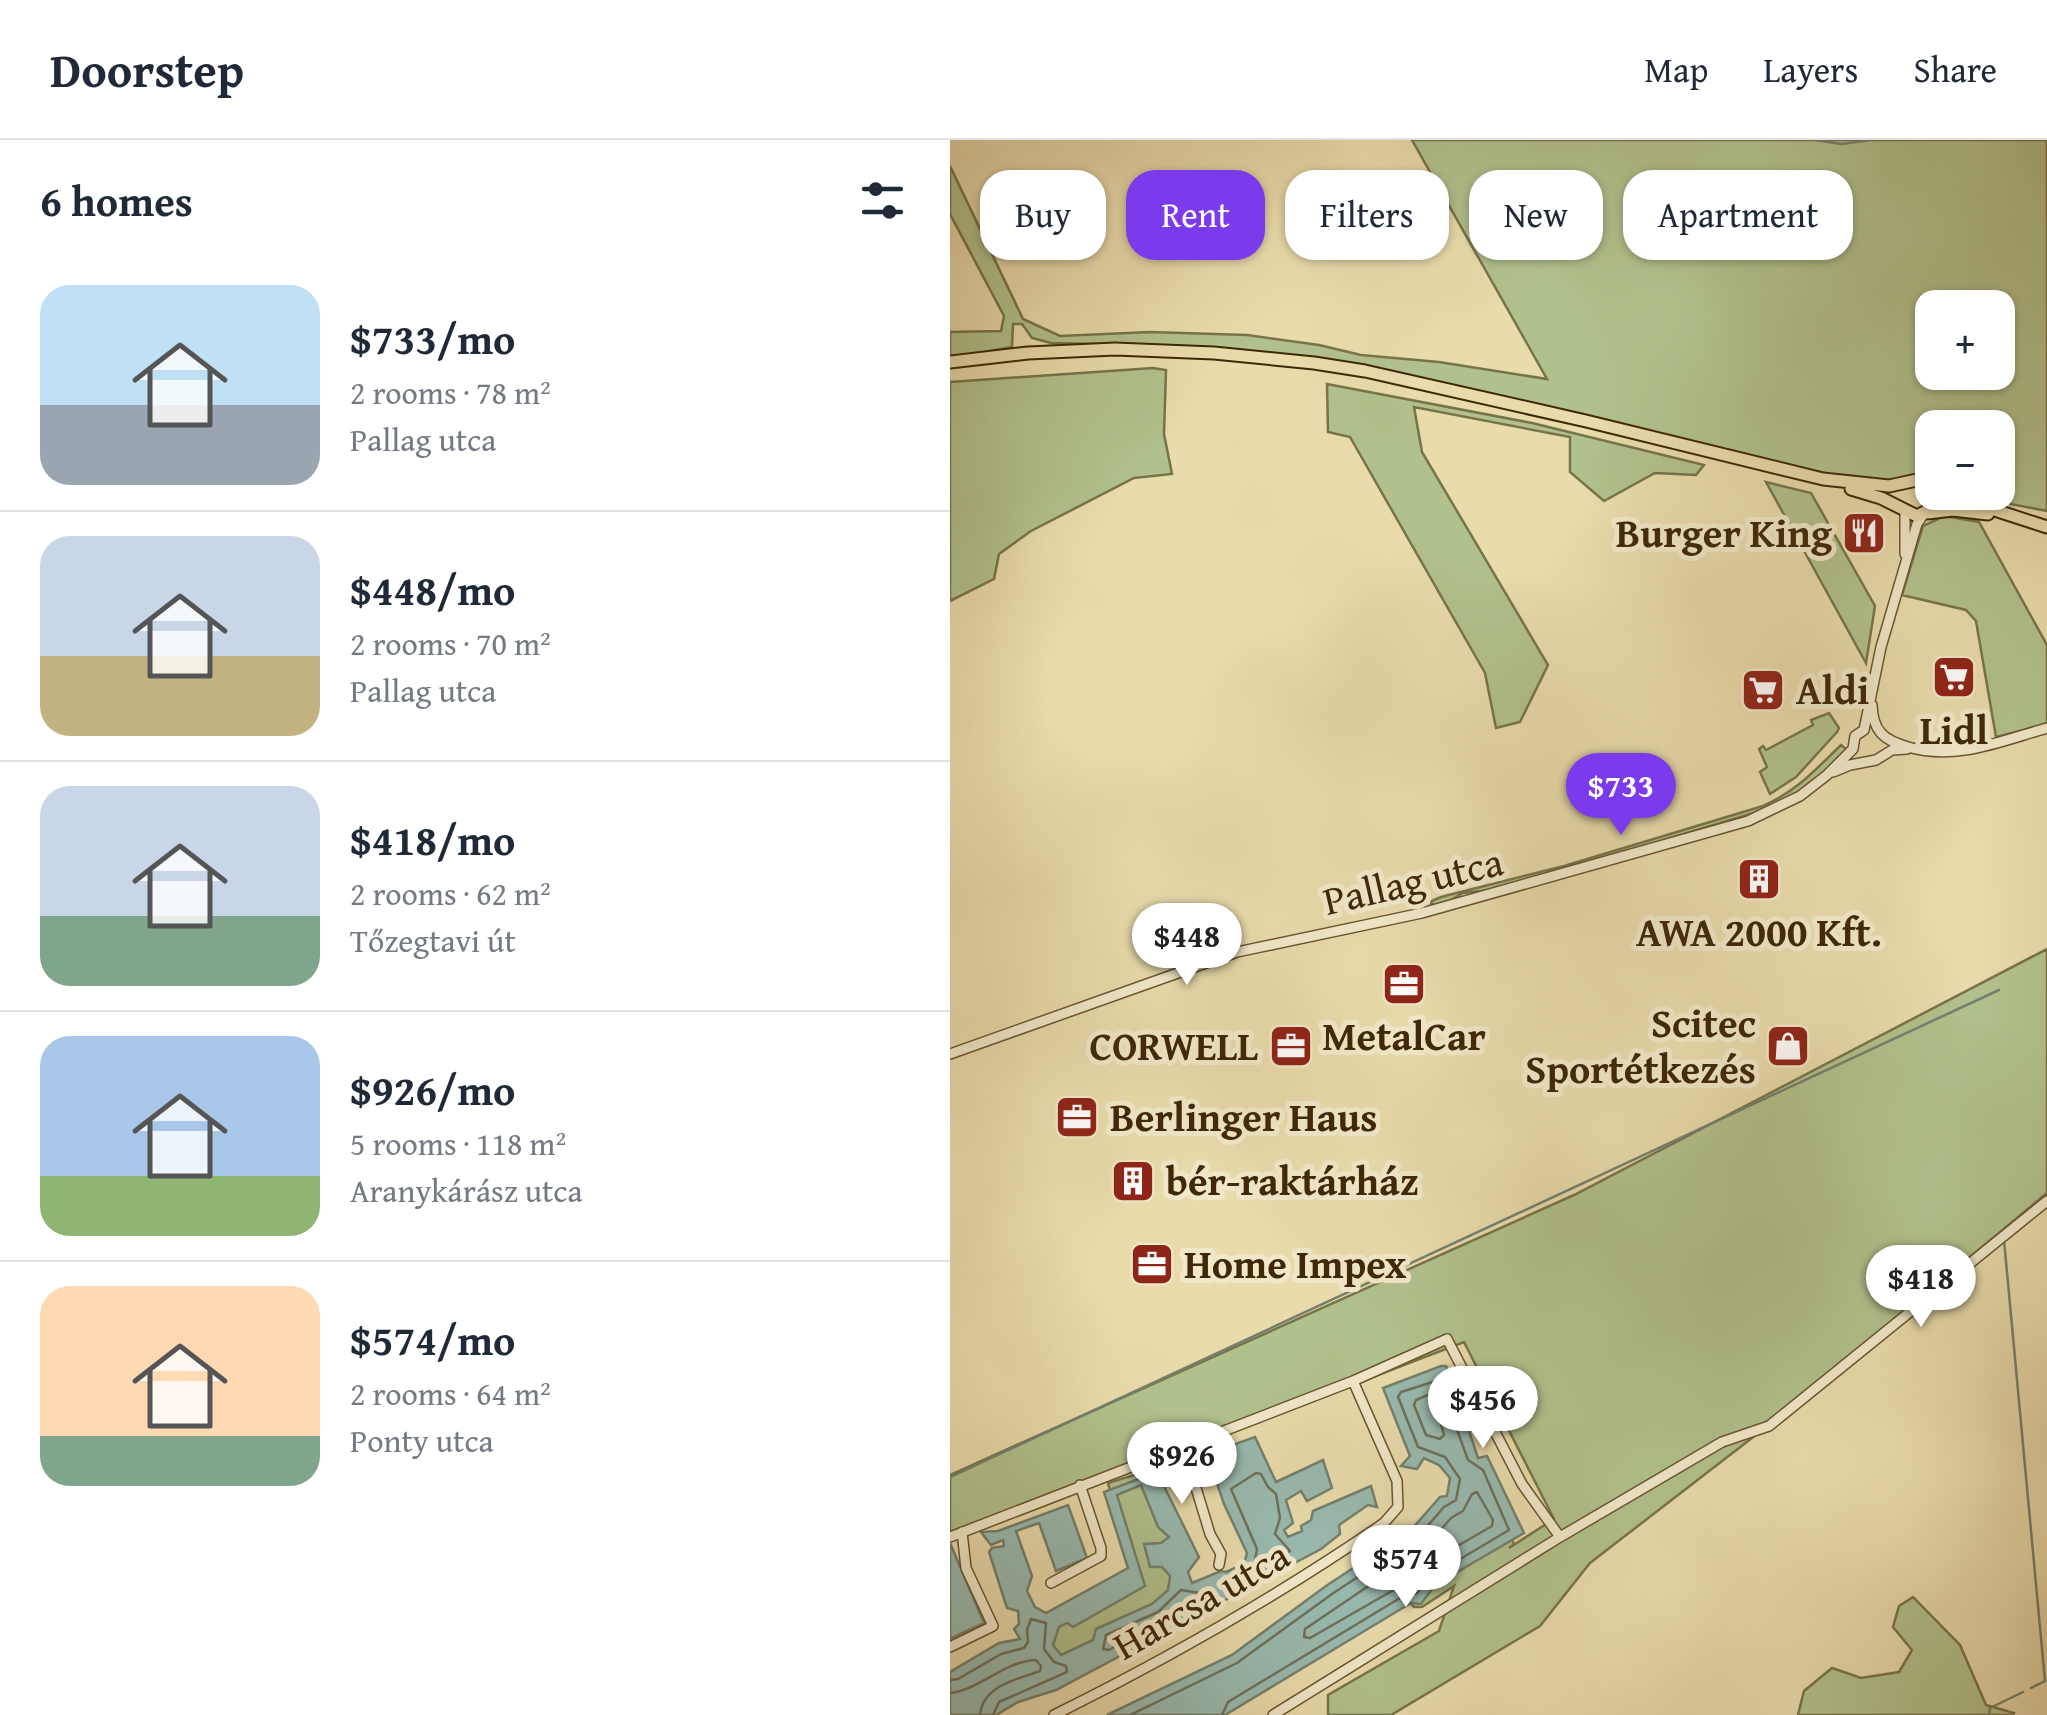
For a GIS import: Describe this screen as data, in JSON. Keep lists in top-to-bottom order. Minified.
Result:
{"streets":{"street":["Pallag utca","Harcsa utca"]},"places":{"restaurant":["Burger King"],"supermarket":["Lidl","Aldi"],"building":["AWA 2000 Kft.","bér-raktárház"],"office":["MetalCar","CORWELL","Berlinger Haus","Home Impex"],"shop":["Scitec Sportétkezés"]},"page":{"header":"Doorstep","nav":["Map","Layers","Share"],"heading":"6 homes","chip":["Buy","Rent","Filters","New","Apartment"],"list":[{"name":"$733/mo","note":"2 rooms · 78 m² · Pallag utca"},{"name":"$448/mo","note":"2 rooms · 70 m² · Pallag utca"},{"name":"$418/mo","note":"2 rooms · 62 m² · Tőzegtavi út"},{"name":"$926/mo","note":"5 rooms · 118 m² · Aranykárász utca"},{"name":"$574/mo","note":"2 rooms · 64 m² · Ponty utca"}],"map_buttons":["+","−"],"price":["$733","$448","$418","$456","$926","$574"]}}
